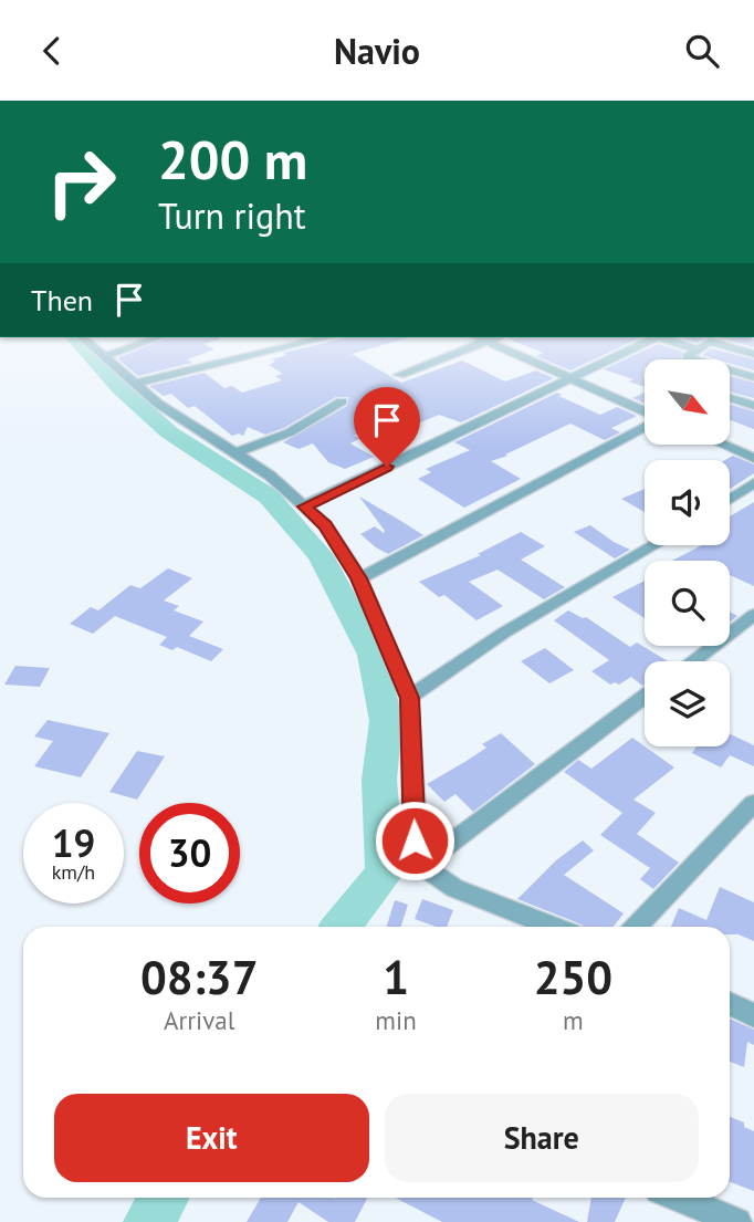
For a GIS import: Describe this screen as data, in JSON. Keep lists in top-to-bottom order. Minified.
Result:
{"north":"bottom right","page":{"header":"Navio","turn":["200 m","Turn right"],"then":"Then","speed":"19 km/h","limit":"30","eta":["08:37","Arrival","1","min","250","m"],"buttons":["Exit","Share"]}}
